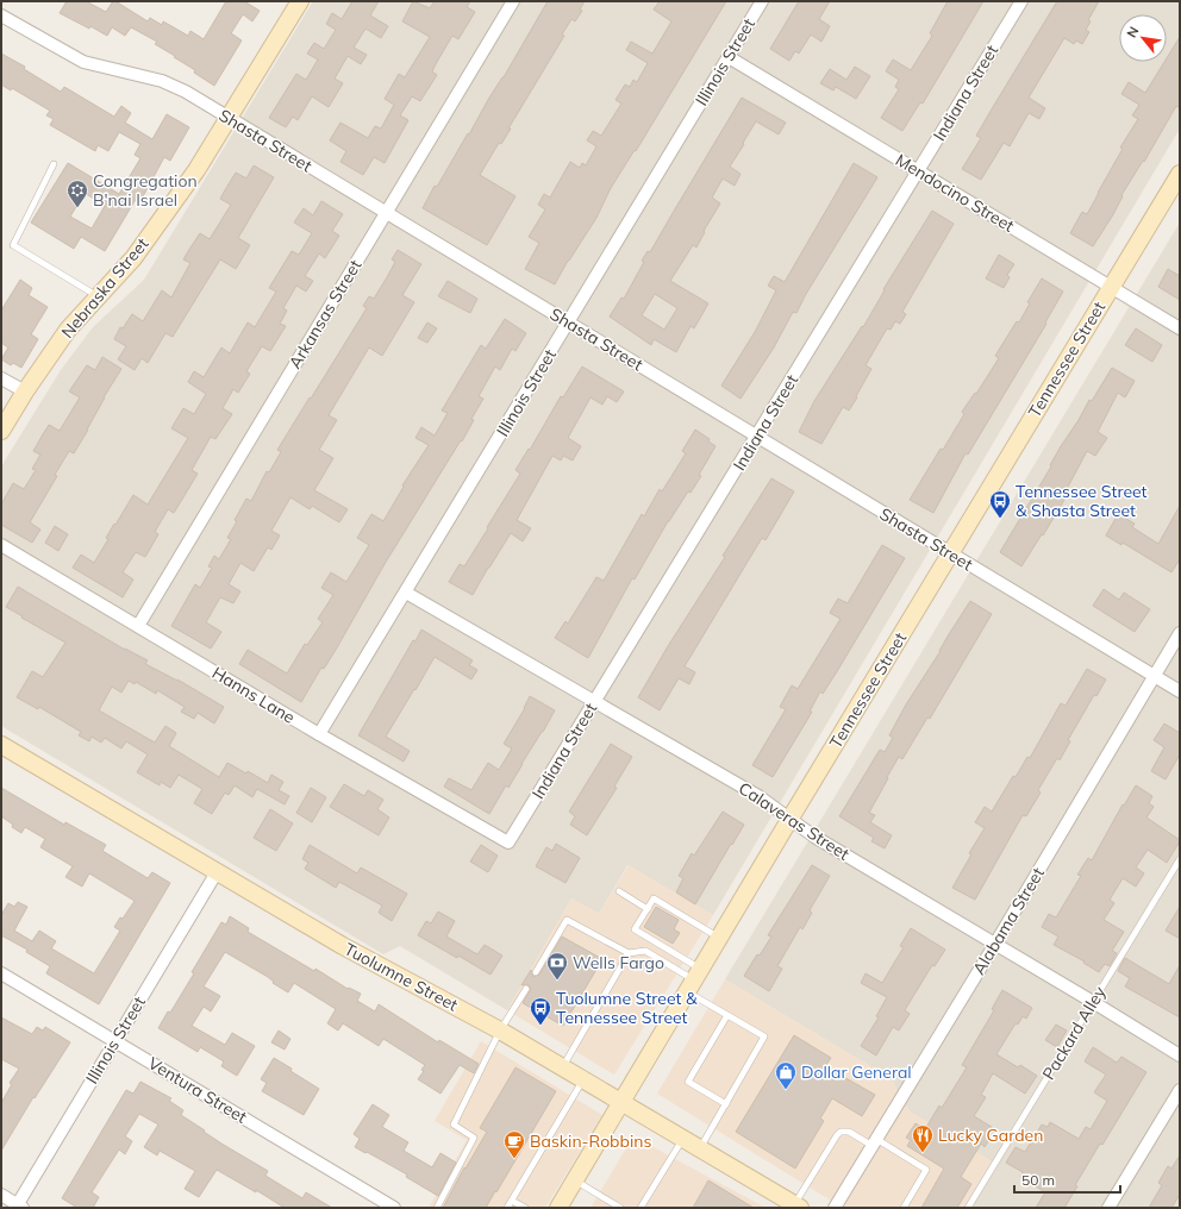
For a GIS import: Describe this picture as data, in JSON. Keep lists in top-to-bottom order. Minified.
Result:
{"streets":{"main road":["Nebraska Street","Tennessee Street","Tuolumne Street"],"street":["Illinois Street","Indiana Street","Shasta Street","Mendocino Street","Arkansas Street","Hanns Lane","Calaveras Street","Alabama Street","Ventura Street"],"lane":["Packard Alley"]},"crossings":[["Illinois Street","Shasta Street"],["Illinois Street","Mendocino Street"],["Illinois Street","Hanns Lane"],["Illinois Street","Calaveras Street"],["Illinois Street","Tuolumne Street"],["Illinois Street","Ventura Street"],["Indiana Street","Shasta Street"],["Indiana Street","Mendocino Street"],["Indiana Street","Hanns Lane"],["Indiana Street","Calaveras Street"],["Shasta Street","Nebraska Street"],["Shasta Street","Arkansas Street"],["Shasta Street","Tennessee Street"],["Shasta Street","Alabama Street"],["Mendocino Street","Tennessee Street"],["Arkansas Street","Hanns Lane"],["Tennessee Street","Calaveras Street"],["Tennessee Street","Tuolumne Street"],["Calaveras Street","Alabama Street"],["Calaveras Street","Packard Alley"]],"places":{"synagogue":["Congregation B'nai Israel"],"bus stop":["Tennessee Street & Shasta Street","Tuolumne Street & Tennessee Street"],"bank":["Wells Fargo"],"shop":["Dollar General"],"restaurant":["Lucky Garden"],"cafe":["Baskin-Robbins"]},"scale_bar":"50 m","north":"top left"}
